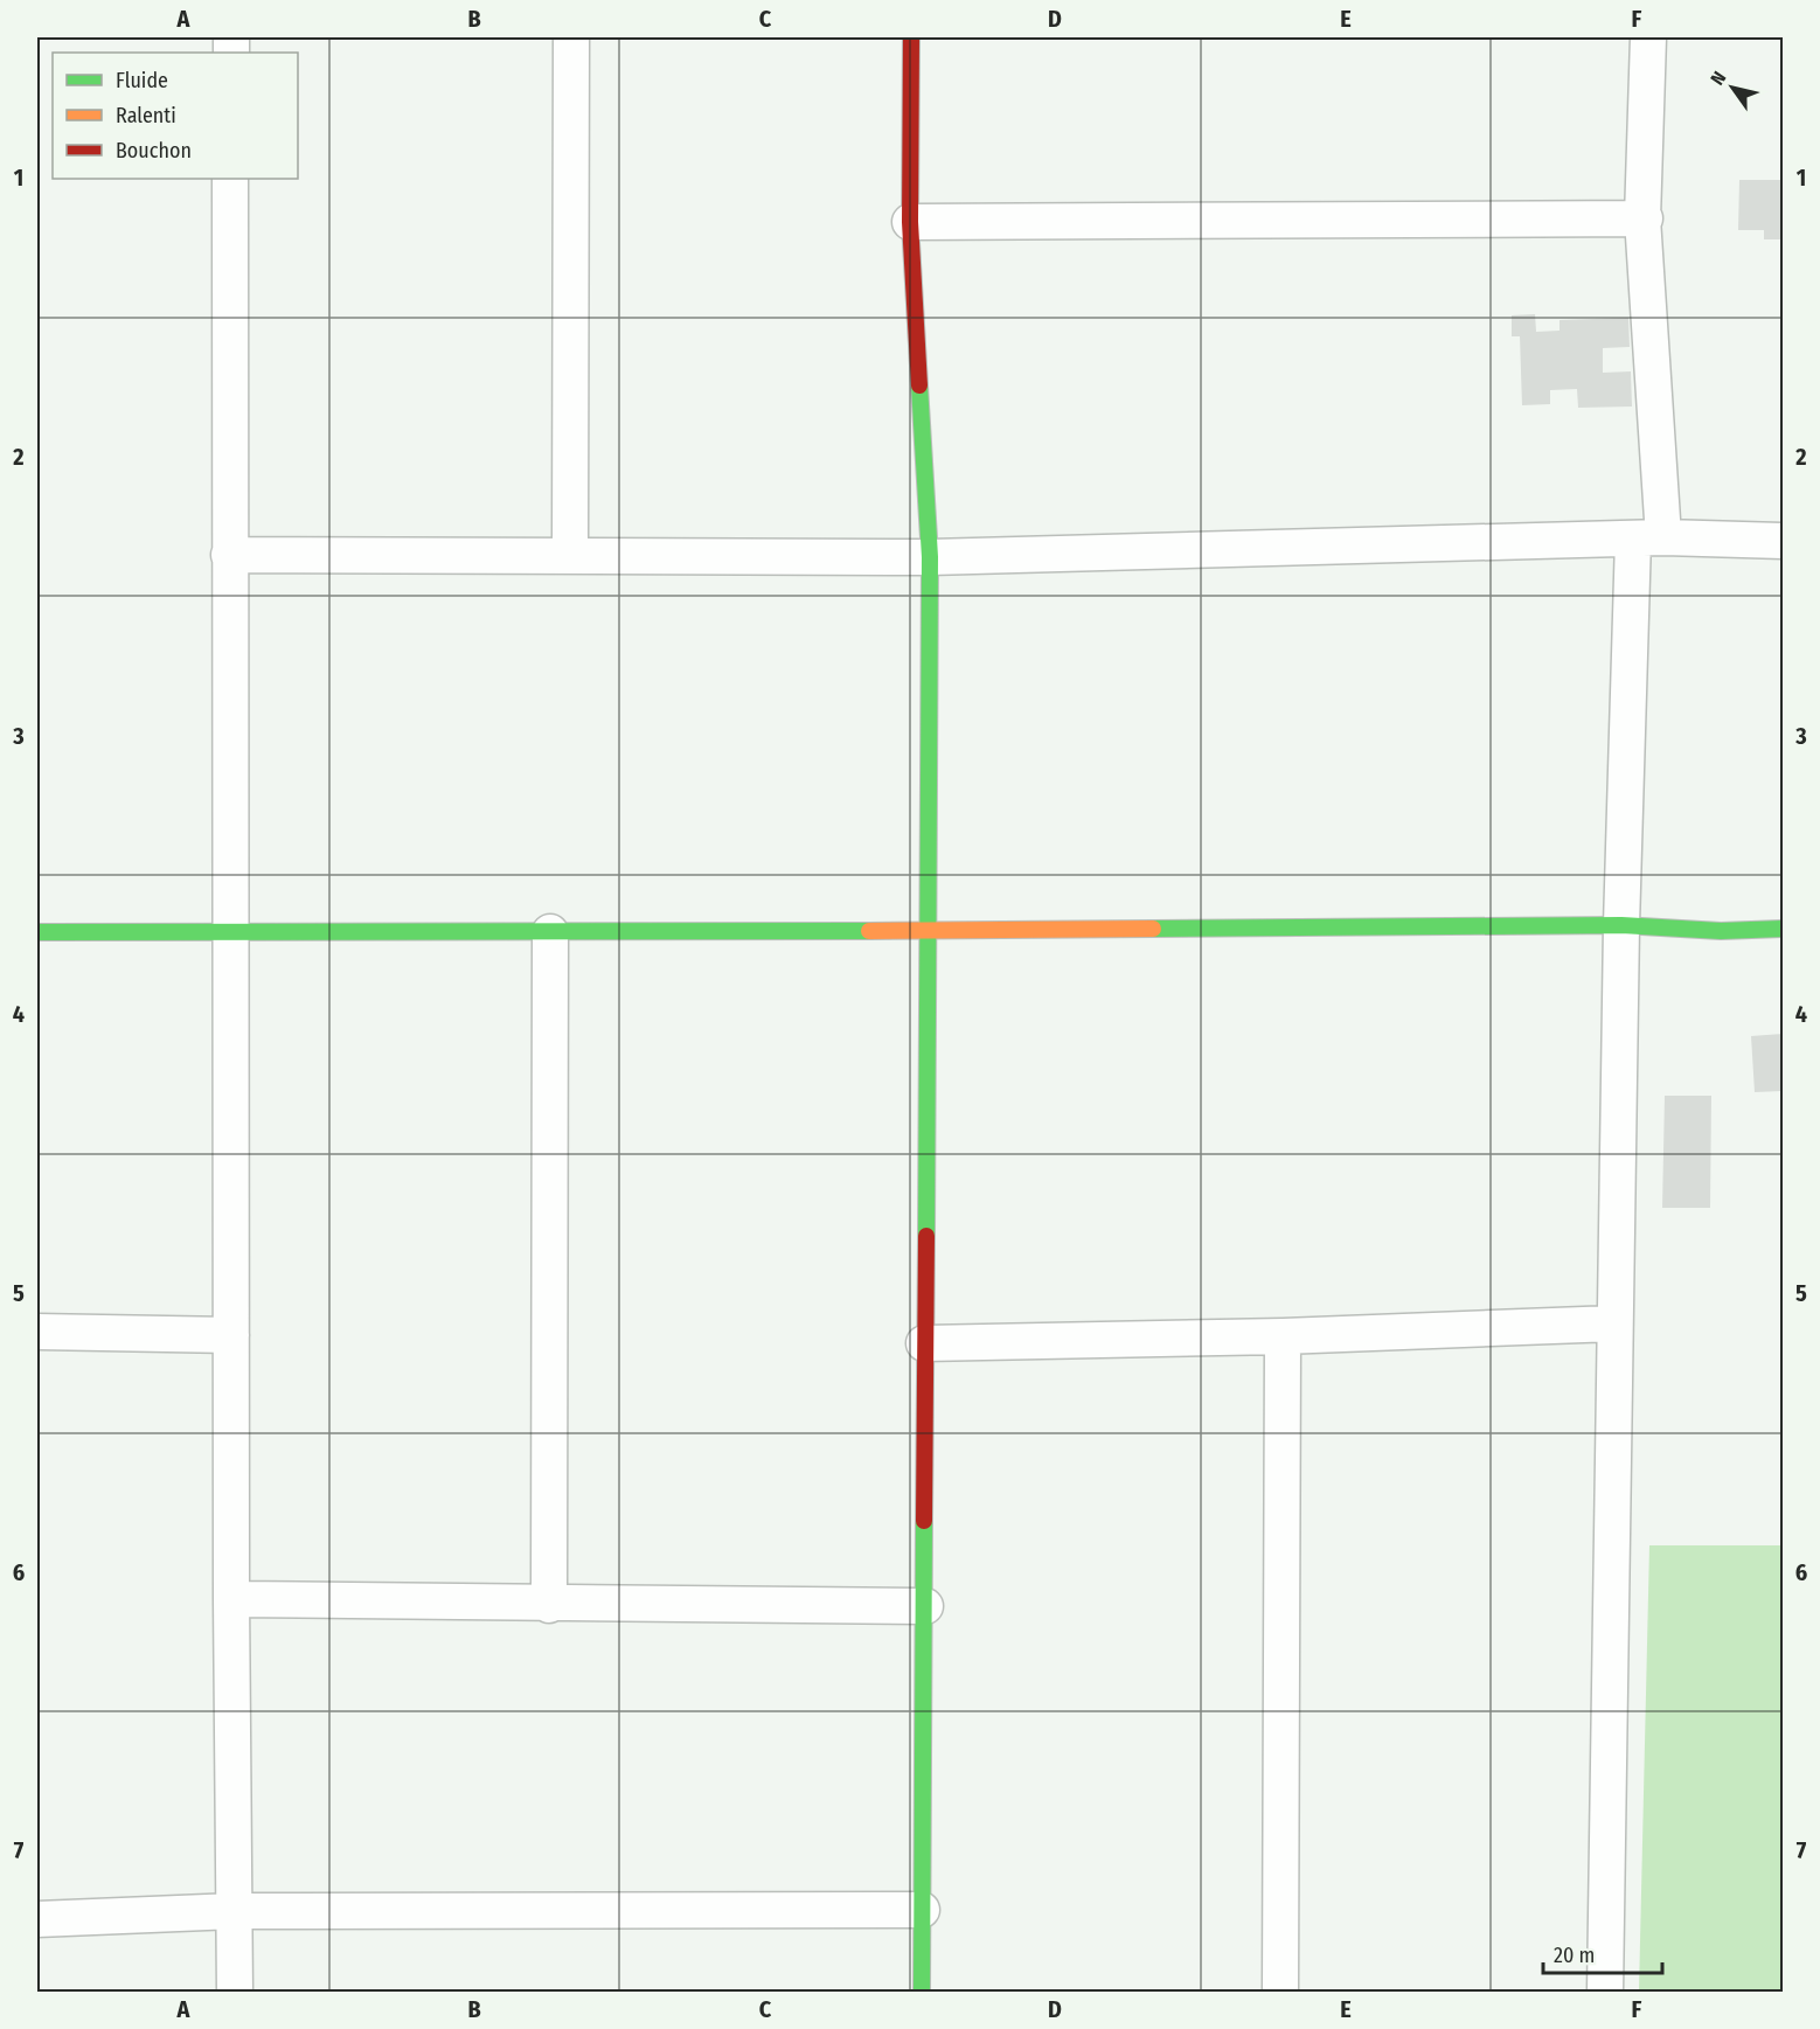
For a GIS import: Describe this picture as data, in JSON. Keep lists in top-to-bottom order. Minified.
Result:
{"legend":["Fluide","Ralenti","Bouchon"],"scale_bar":"20 m","north":"top left","grid":{"columns":["A","B","C","D","E","F"],"rows":["1","2","3","4","5","6","7"]}}
